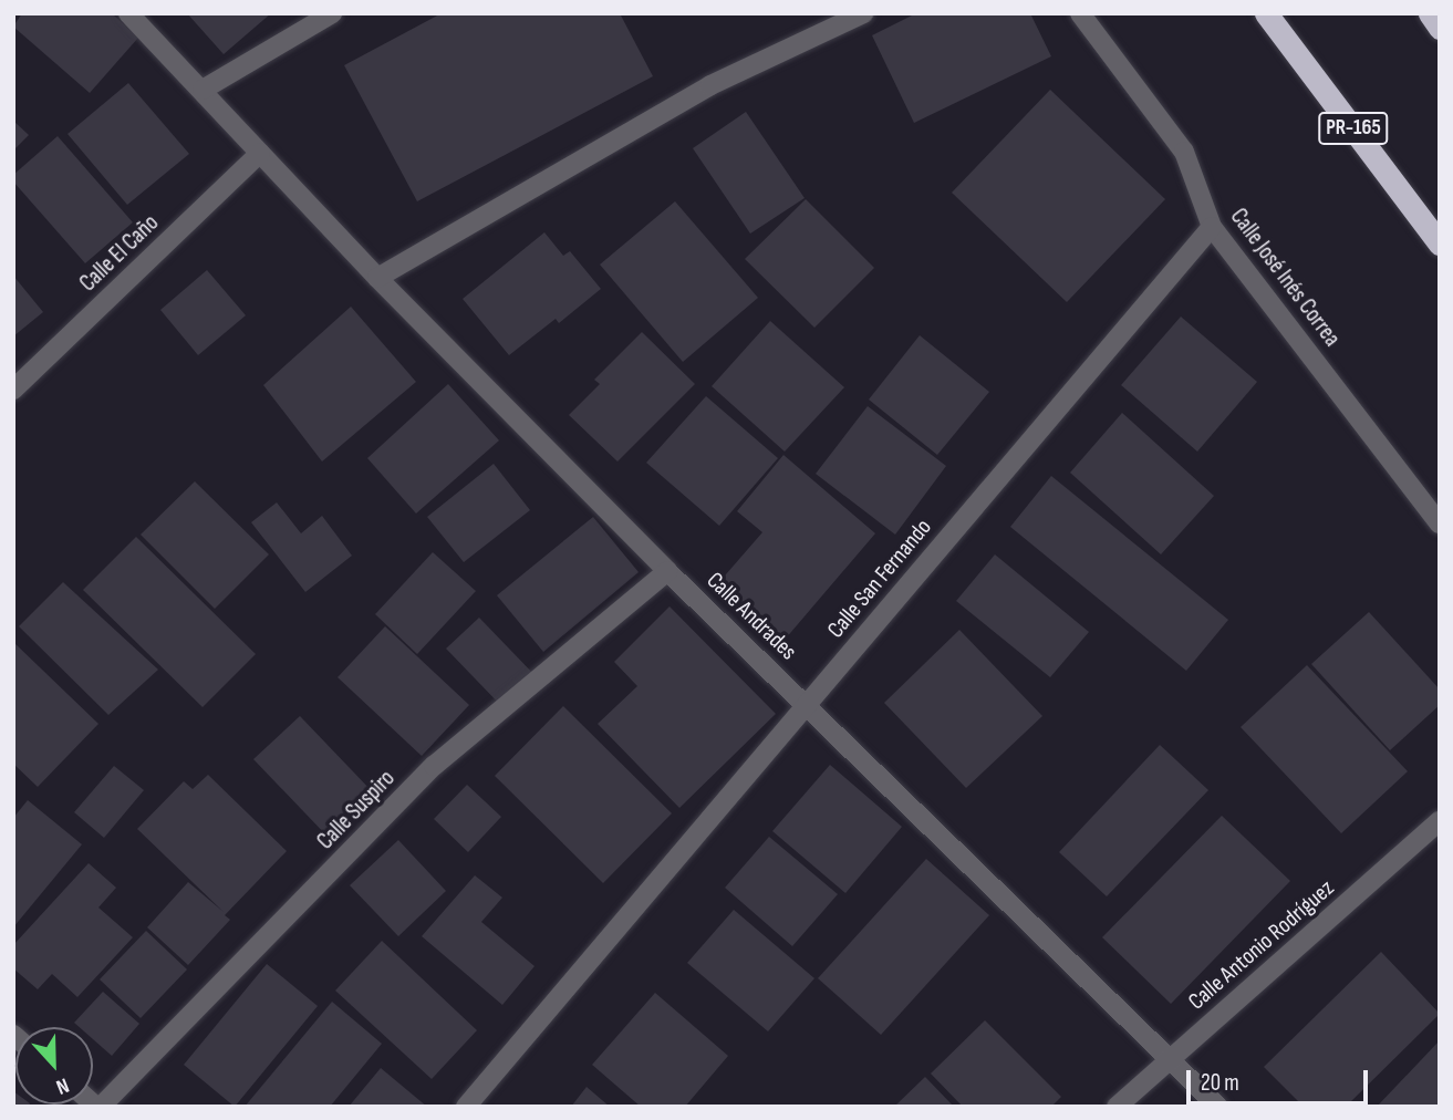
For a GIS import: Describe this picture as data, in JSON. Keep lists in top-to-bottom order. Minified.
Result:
{"streets":{"highway":["PR-165"],"street":["Calle El Caño","Calle José Inés Correa","Calle San Fernando","Calle Andrades","Calle Suspiro","Calle Antonio Rodríguez"]},"crossings":[["Calle El Caño","Calle Andrades"],["Calle José Inés Correa","Calle San Fernando"],["Calle San Fernando","Calle Andrades"],["Calle Andrades","Calle Suspiro"],["Calle Andrades","Calle Antonio Rodríguez"]],"scale_bar":"20 m","north":"bottom"}
